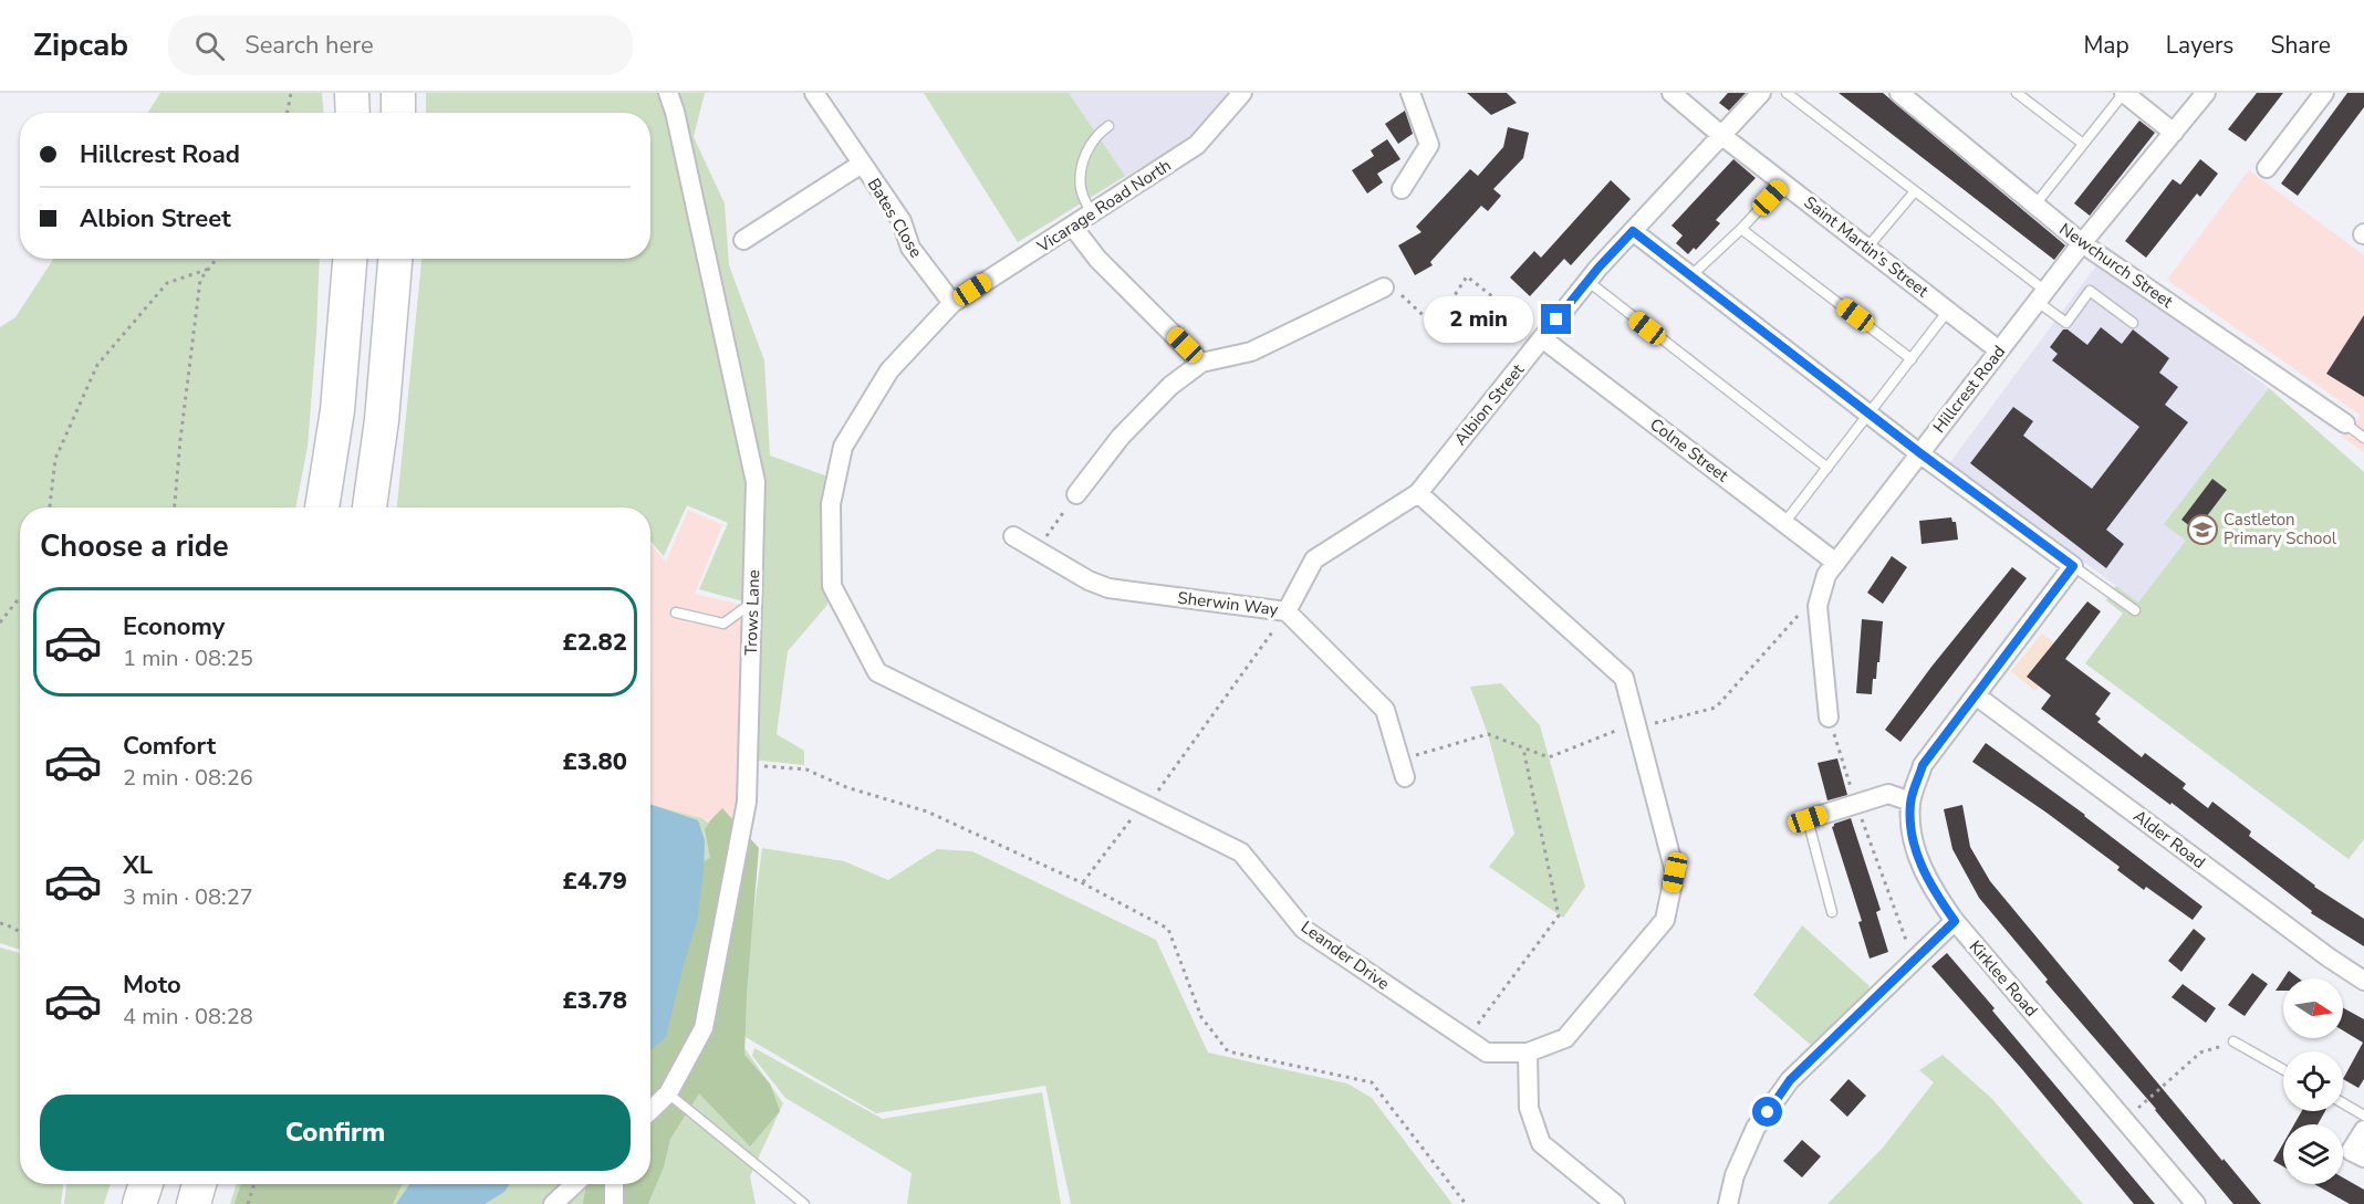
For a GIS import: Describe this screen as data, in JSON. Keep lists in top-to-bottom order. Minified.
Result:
{"streets":{"street":["Vicarage Road North","Bates Close","Saint Martin's Street","Newchurch Street","Hillcrest Road","Albion Street","Colne Street","Sherwin Way","Trows Lane","Alder Road","Leander Drive","Kirklee Road"]},"crossings":[["Vicarage Road North","Bates Close"],["Vicarage Road North","Leander Drive"],["Bates Close","Leander Drive"],["Saint Martin's Street","Hillcrest Road"],["Saint Martin's Street","Albion Street"],["Newchurch Street","Hillcrest Road"],["Hillcrest Road","Colne Street"],["Albion Street","Colne Street"],["Albion Street","Sherwin Way"],["Albion Street","Leander Drive"],["Alder Road","Kirklee Road"]],"places":{"school or university":["Castleton Primary School"]},"north":"right","page":{"header":"Zipcab","search":"Search here","nav":["Map","Layers","Share"],"banner":["Hillcrest Road","Albion Street"],"bubble":"2 min","heading":"Choose a ride","list":[{"name":"Economy","note":"1 min · 08:25","value":"£2.82"},{"name":"Comfort","note":"2 min · 08:26","value":"£3.80"},{"name":"XL","note":"3 min · 08:27","value":"£4.79"},{"name":"Moto","note":"4 min · 08:28","value":"£3.78"}],"buttons":"Confirm"}}
